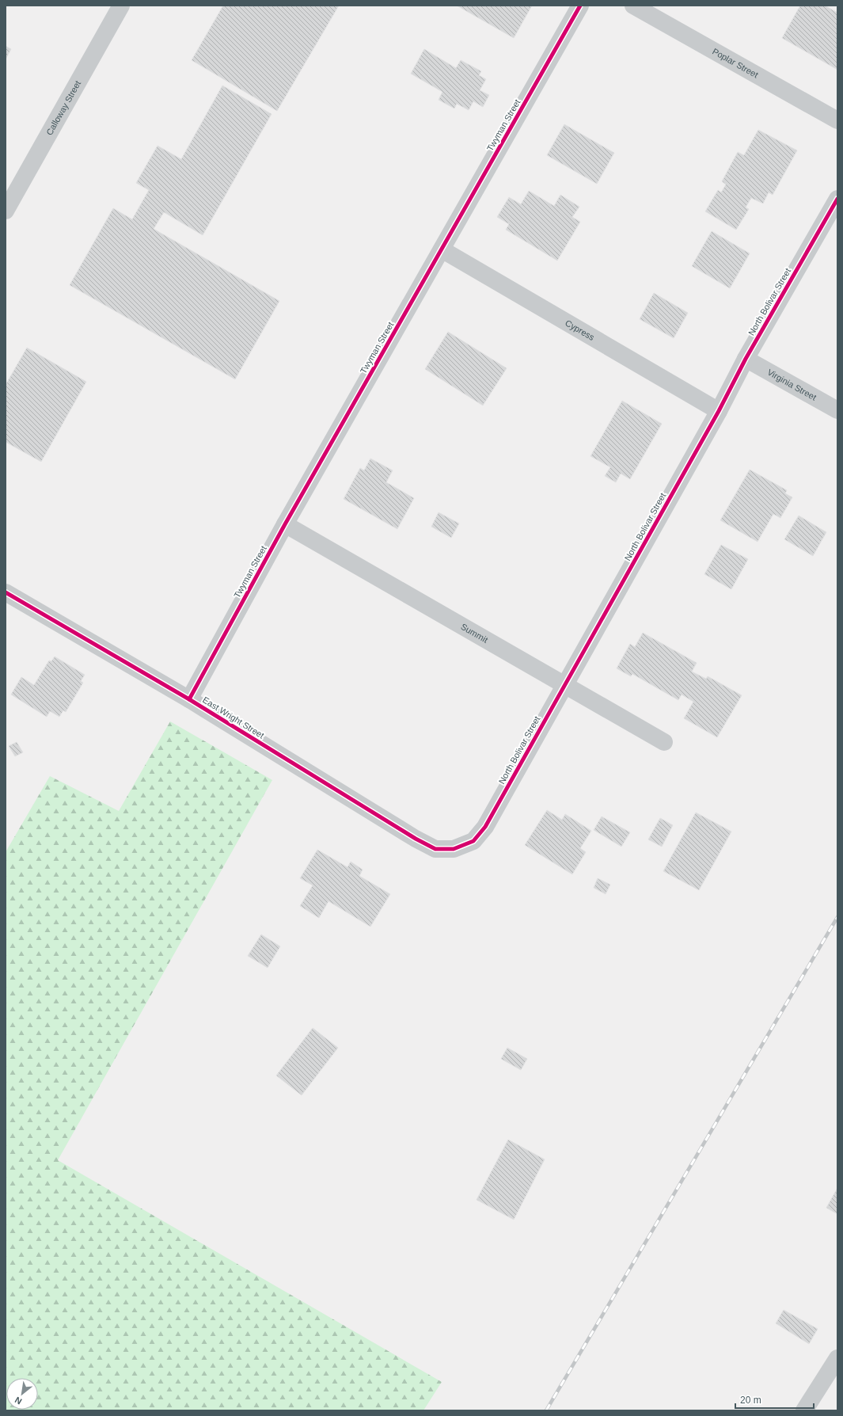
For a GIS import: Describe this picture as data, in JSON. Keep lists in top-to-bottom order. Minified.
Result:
{"streets":{"street":["Poplar Street","Calloway Street","Twyman Street","North Bolivar Street","Cypress","Virginia Street","Summit","East Wright Street"]},"crossings":[["Twyman Street","Cypress"],["Twyman Street","Summit"],["Twyman Street","East Wright Street"],["North Bolivar Street","Cypress"],["North Bolivar Street","Virginia Street"],["North Bolivar Street","Summit"],["North Bolivar Street","East Wright Street"]],"scale_bar":"20 m","north":"bottom left"}
